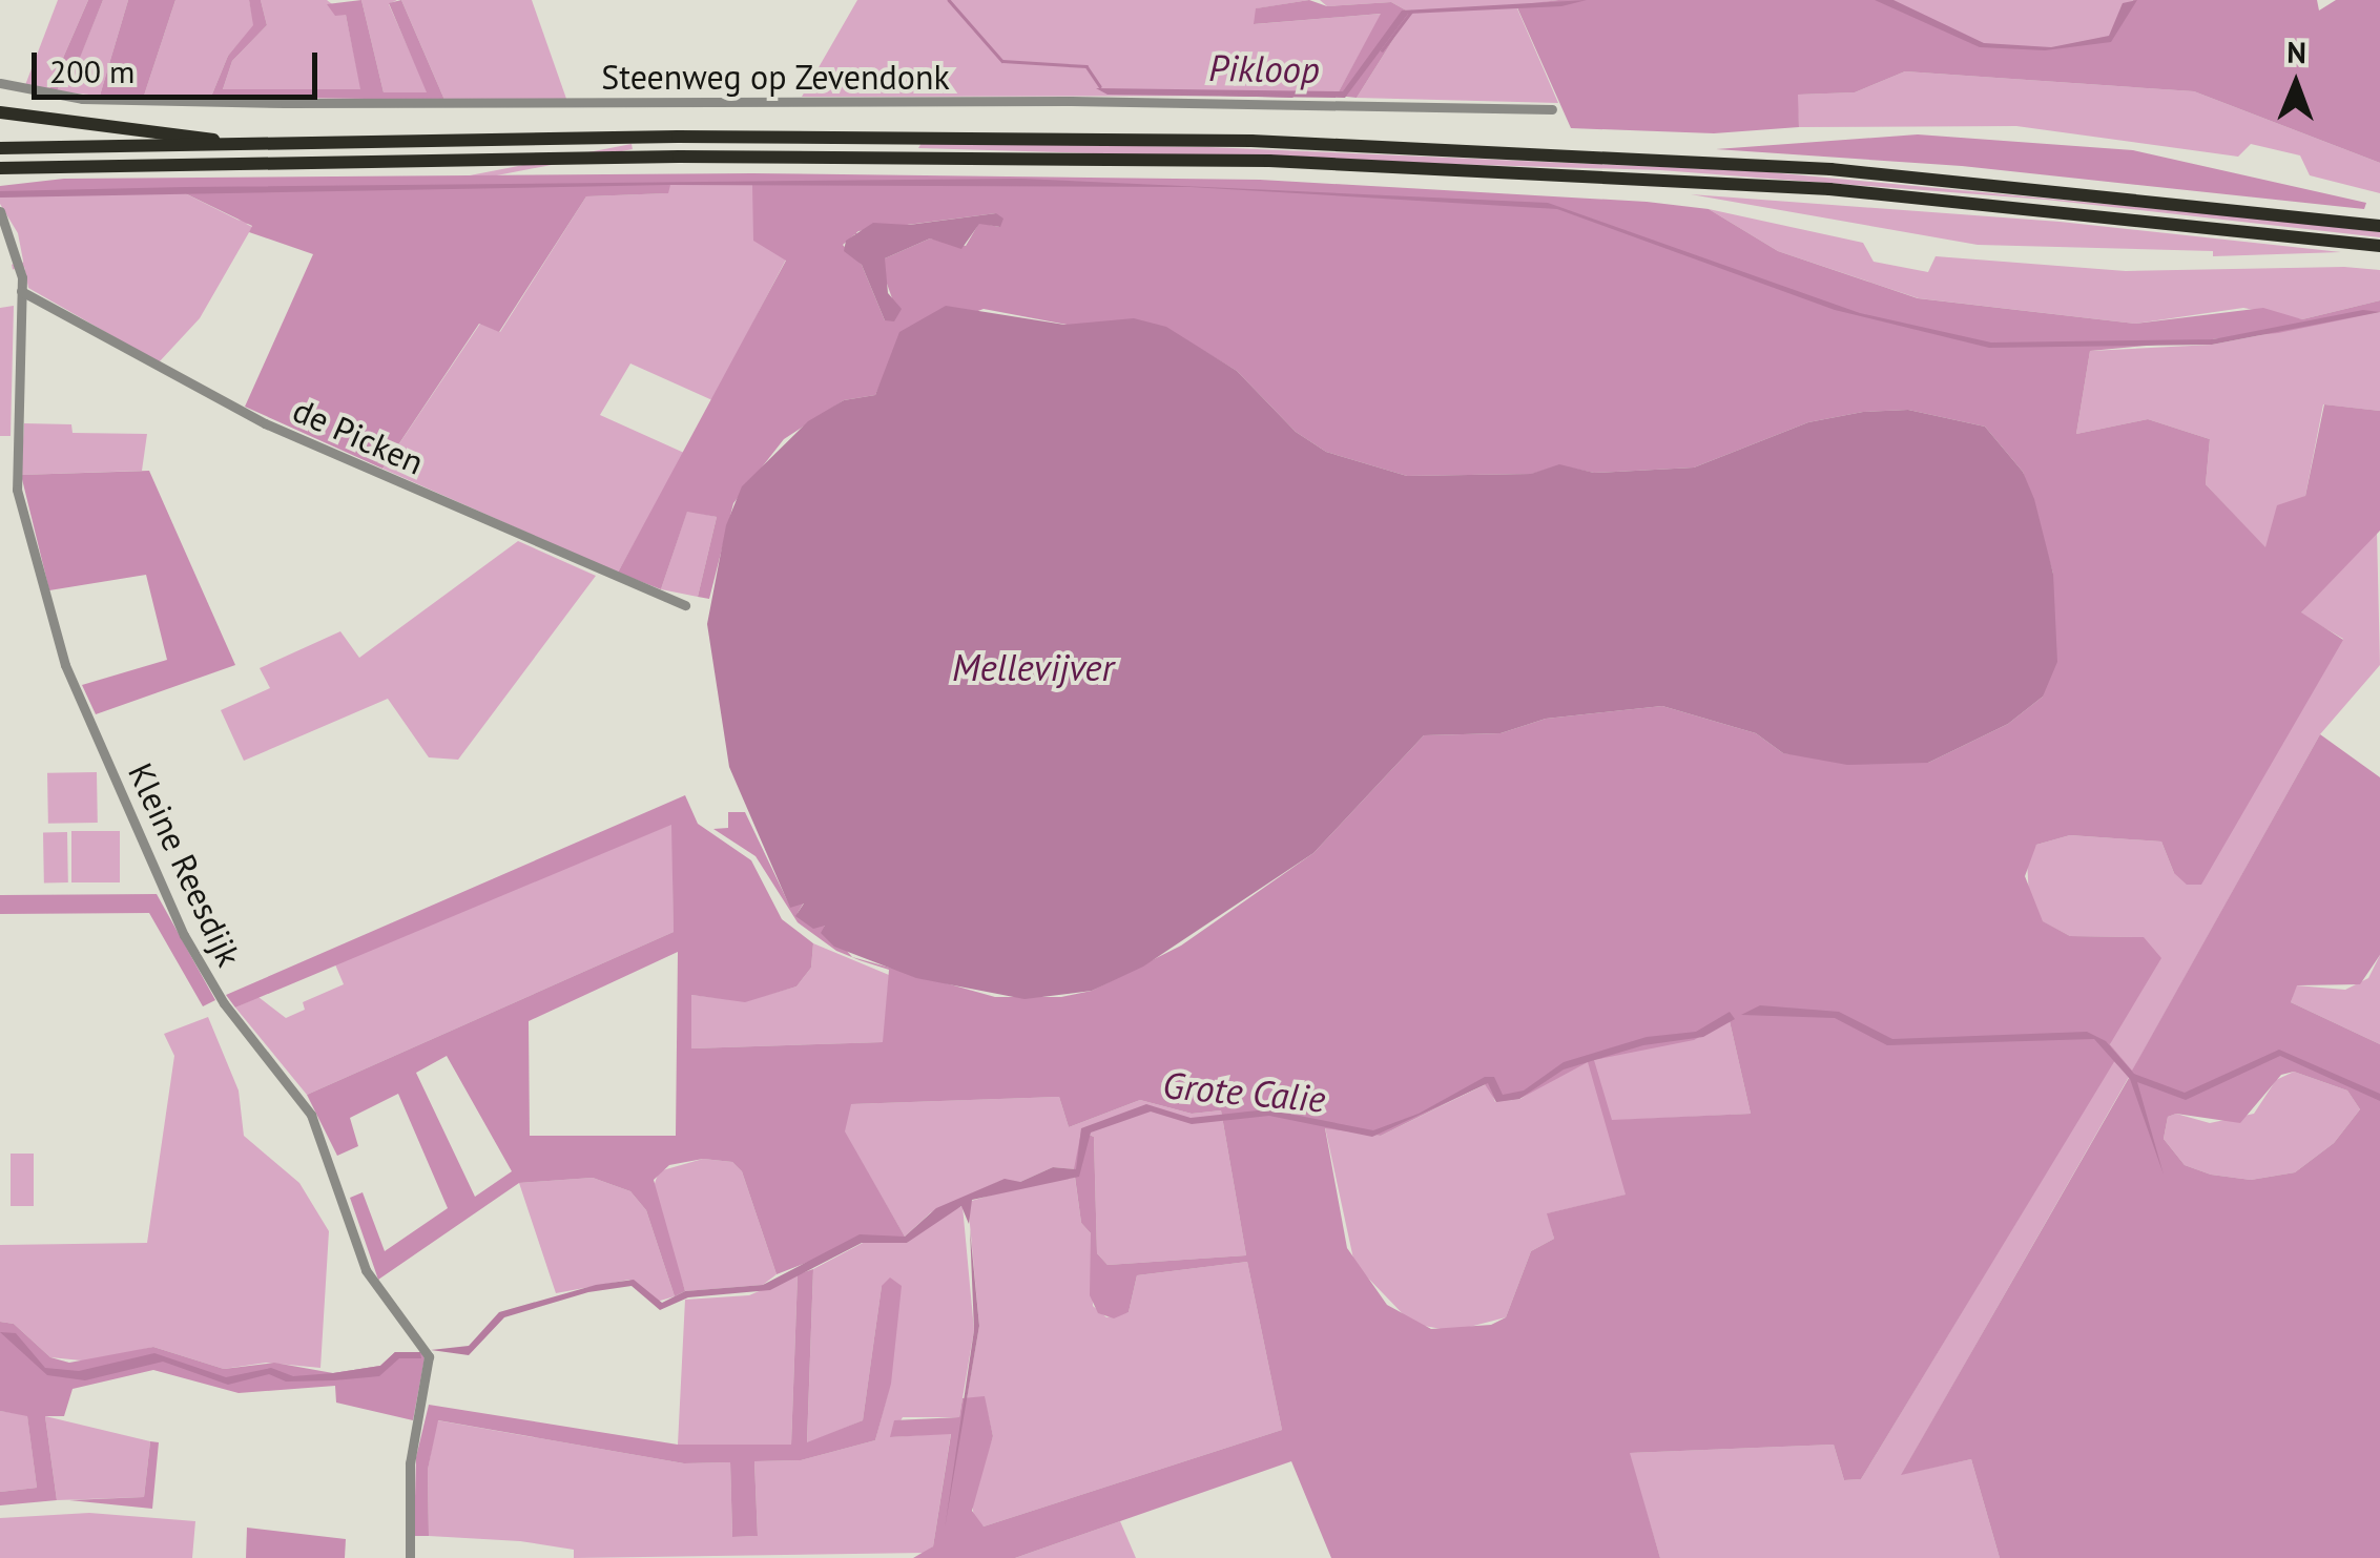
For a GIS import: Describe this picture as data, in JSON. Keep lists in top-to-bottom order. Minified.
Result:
{"streets":{"street":["Steenweg op Zevendonk","de Picken","Kleine Reesdijk"]},"crossings":[["de Picken","Kleine Reesdijk"]],"water":["Pikloop","Mellevijver","Grote Calie"],"scale_bar":"200 m","north":"top"}
